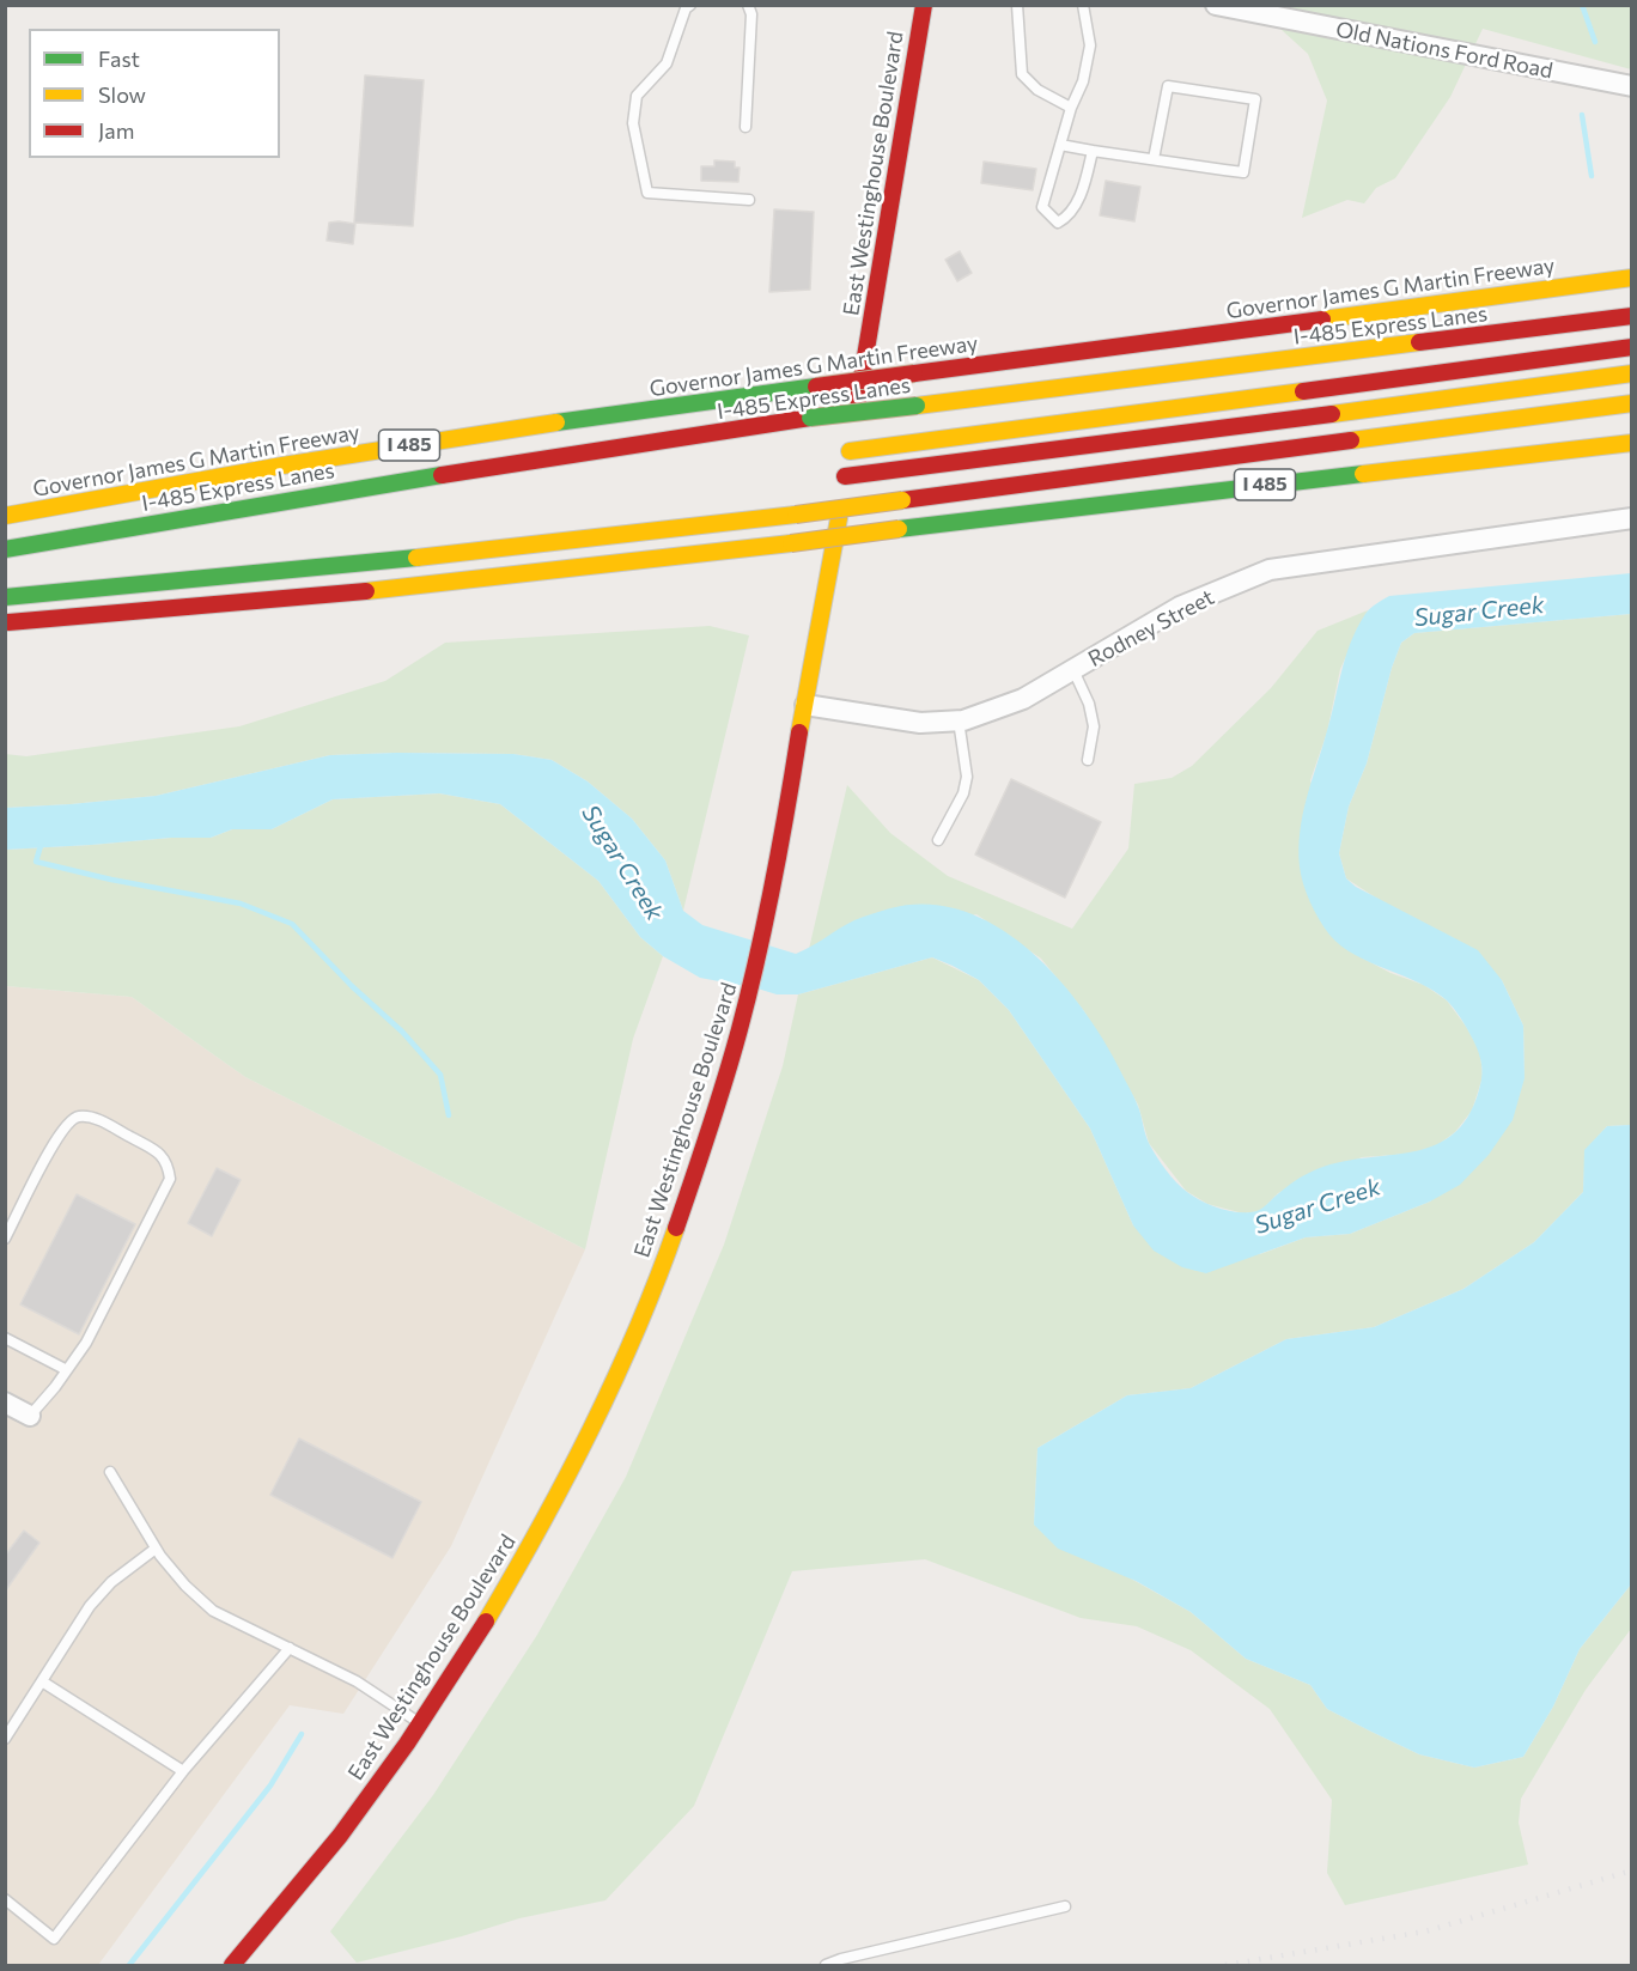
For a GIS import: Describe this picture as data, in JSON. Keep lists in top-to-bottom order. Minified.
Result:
{"streets":{"main road":["East Westinghouse Boulevard","Governor James G Martin Freeway","I-485 Express Lanes","I 485"],"street":["Old Nations Ford Road","Rodney Street"]},"crossings":[["East Westinghouse Boulevard","Rodney Street"]],"water":["Sugar Creek"],"legend":["Fast","Slow","Jam"]}
